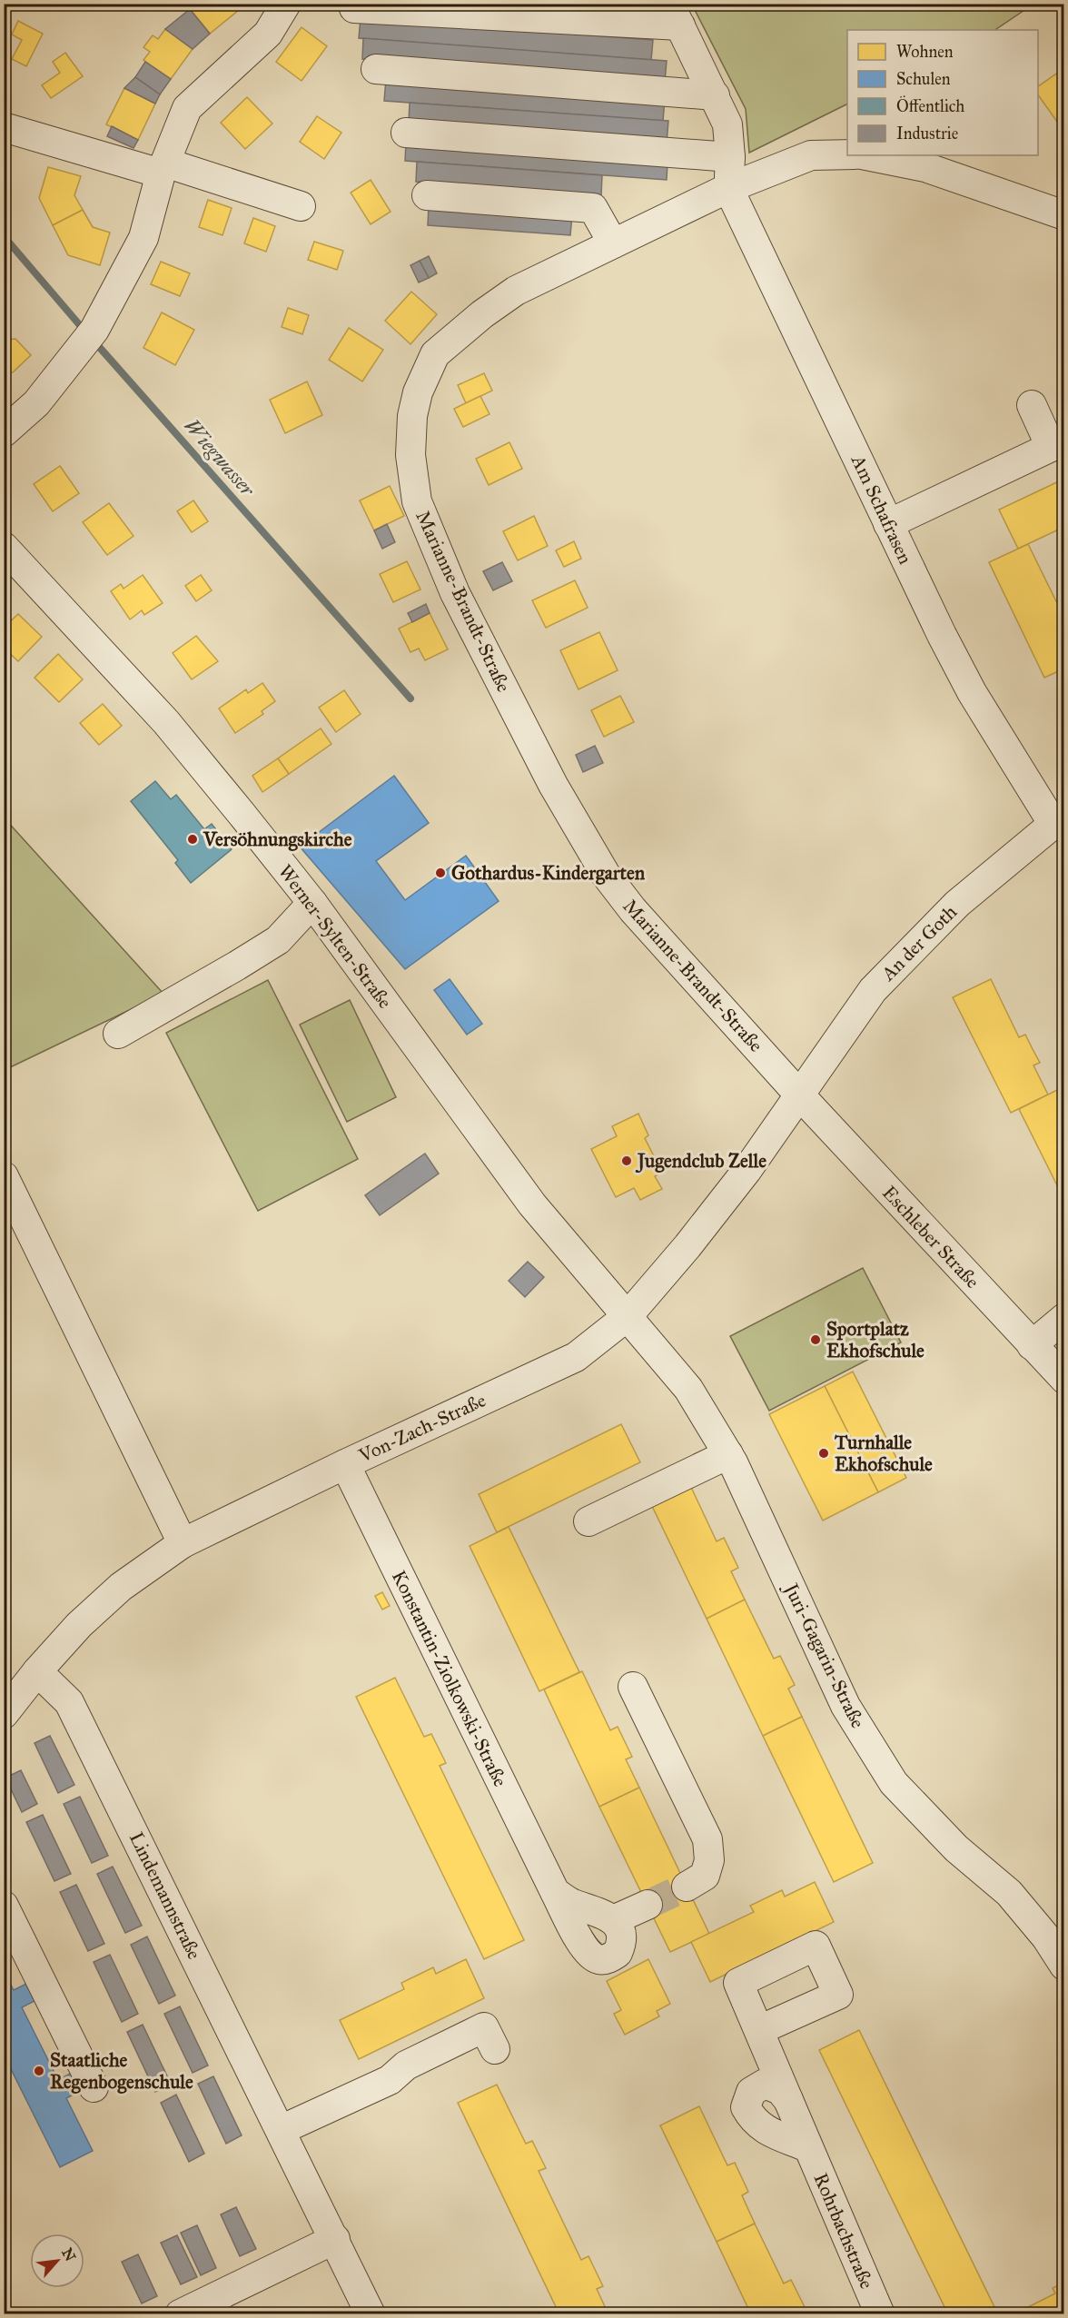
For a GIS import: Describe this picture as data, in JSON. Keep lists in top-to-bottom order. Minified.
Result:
{"streets":{"street":["Am Schafrasen","Marianne-Brandt-Straße","Werner-Sylten-Straße","An der Goth","Eschleber Straße","Von-Zach-Straße","Juri-Gagarin-Straße","Konstantin-Ziolkowski-Straße","Lindemannstraße","Rohrbachstraße"]},"crossings":[["Am Schafrasen","Marianne-Brandt-Straße"],["Am Schafrasen","An der Goth"],["Marianne-Brandt-Straße","An der Goth"],["Marianne-Brandt-Straße","Eschleber Straße"],["Marianne-Brandt-Straße","Von-Zach-Straße"],["Werner-Sylten-Straße","Von-Zach-Straße"],["Werner-Sylten-Straße","Juri-Gagarin-Straße"],["An der Goth","Eschleber Straße"],["An der Goth","Von-Zach-Straße"],["Eschleber Straße","Von-Zach-Straße"],["Von-Zach-Straße","Juri-Gagarin-Straße"],["Von-Zach-Straße","Konstantin-Ziolkowski-Straße"],["Von-Zach-Straße","Lindemannstraße"]],"water":["Wiegwasser"],"places":["Versöhnungskirche","Gothardus-Kindergarten","Jugendclub Zelle","Sportplatz Ekhofschule","Turnhalle Ekhofschule","Staatliche Regenbogenschule"],"legend":["Wohnen","Schulen","Öffentlich","Industrie"],"north":"top right"}
